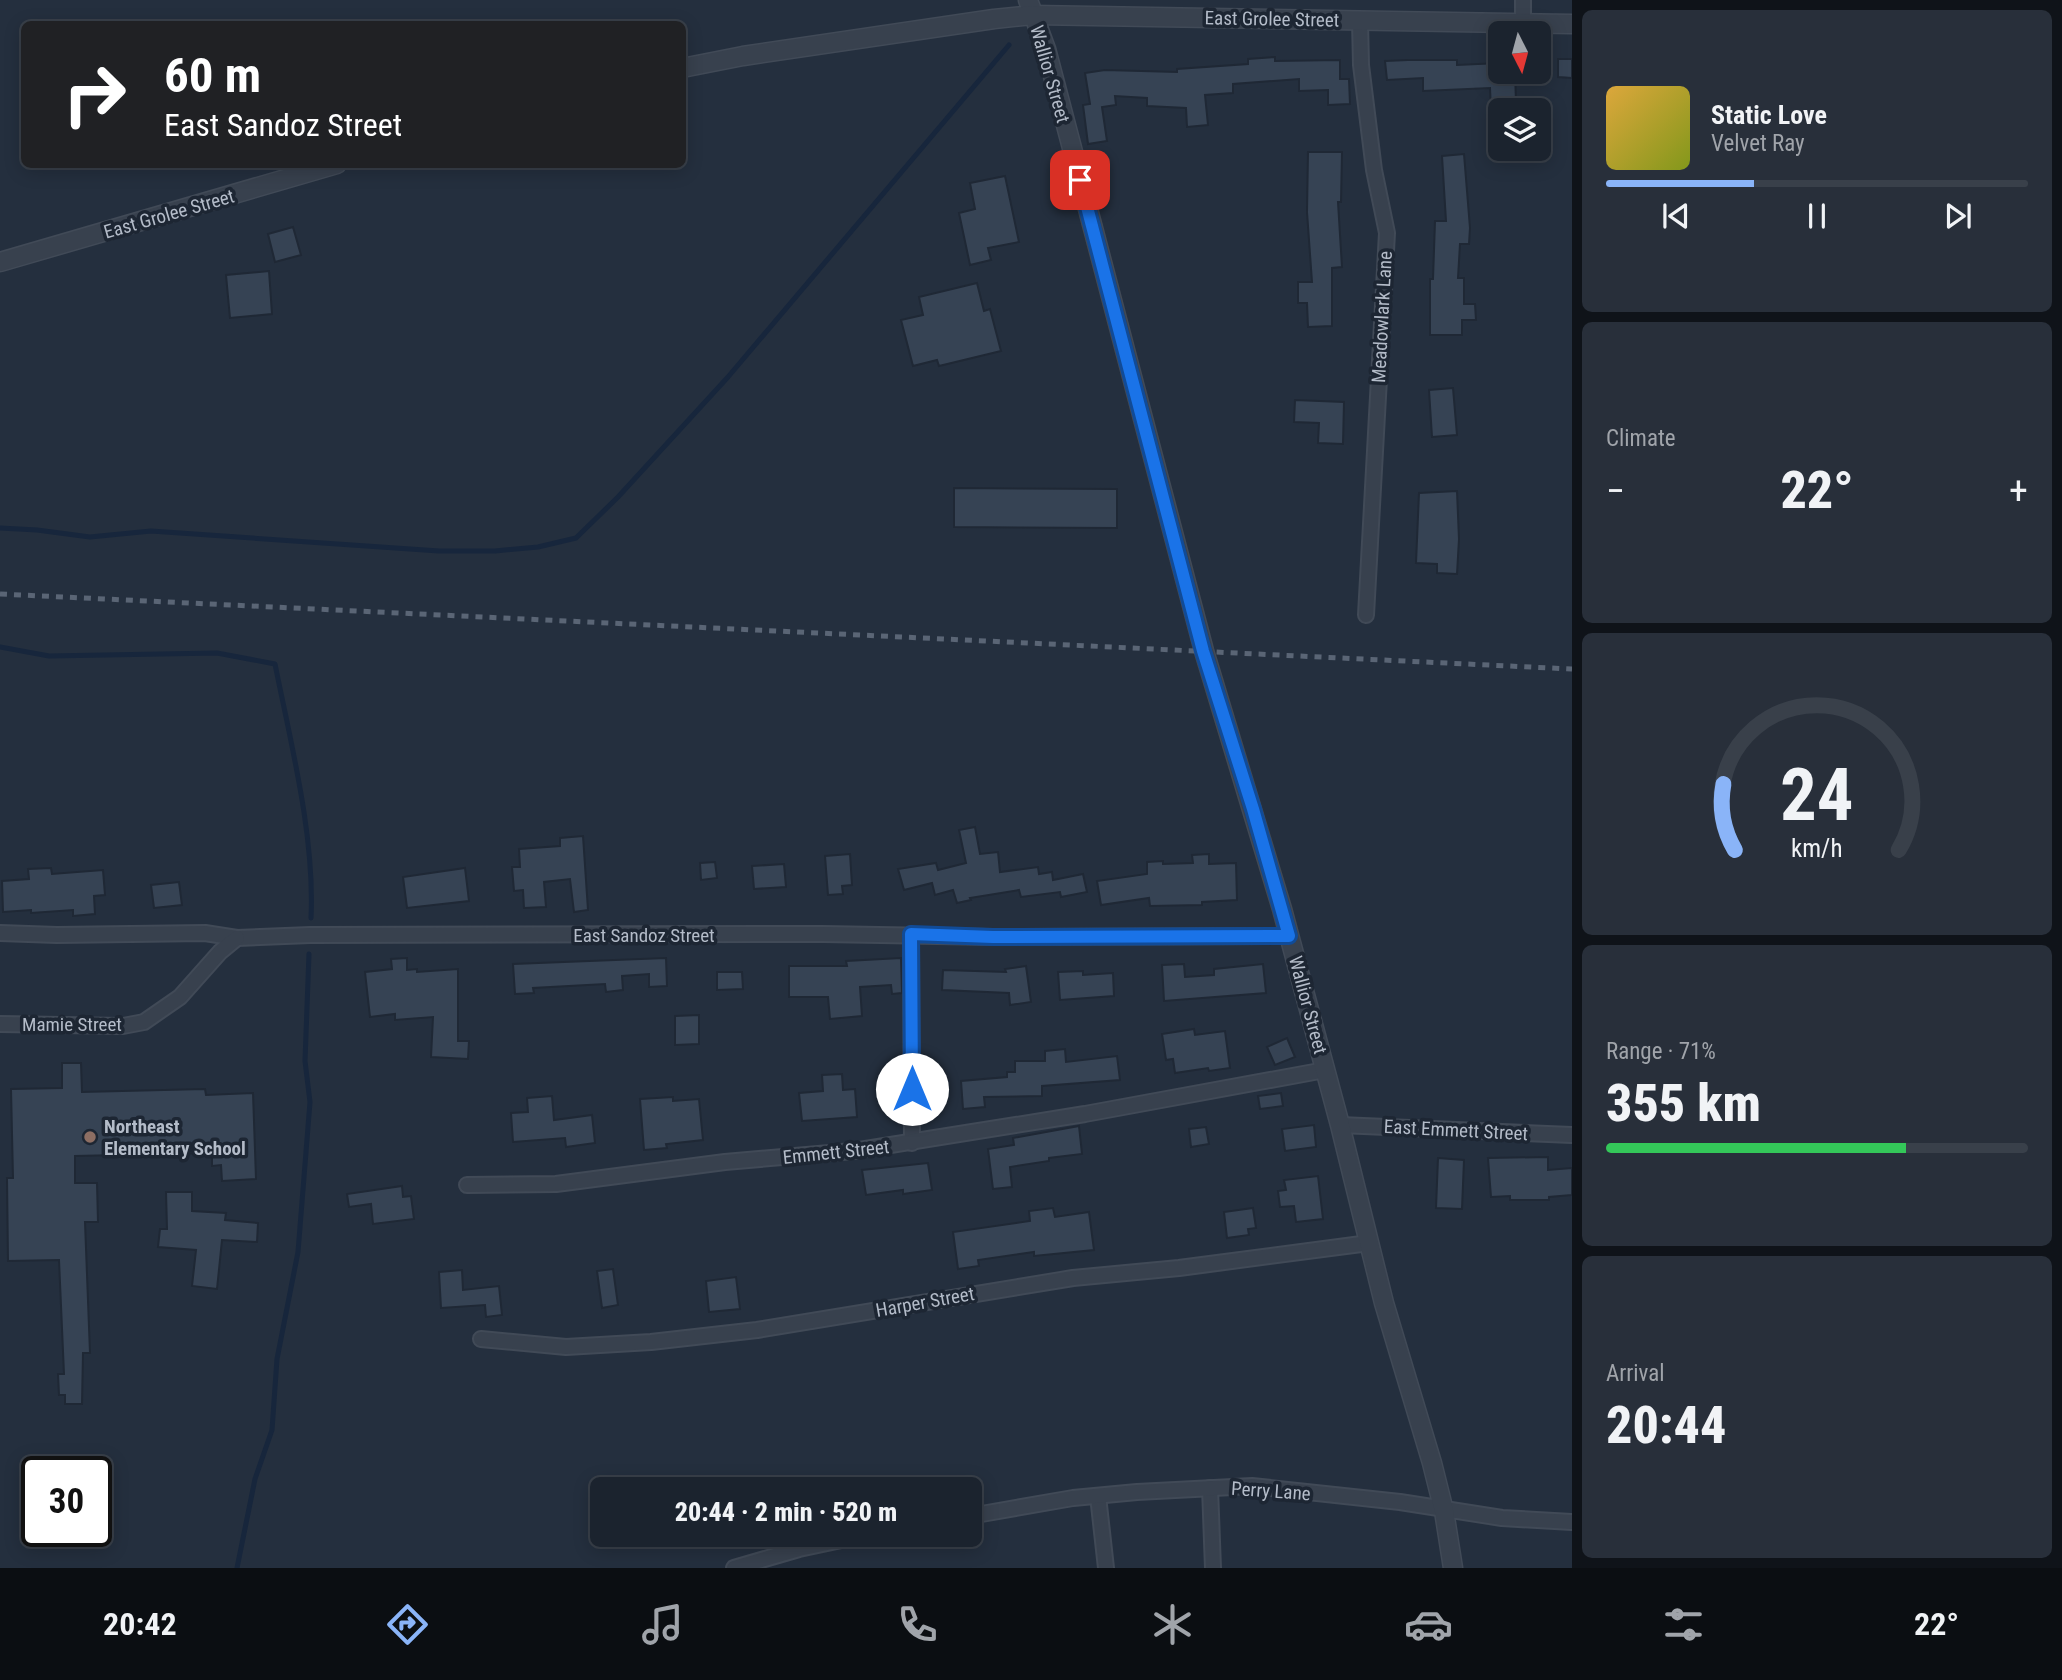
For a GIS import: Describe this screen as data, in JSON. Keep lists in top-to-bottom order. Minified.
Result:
{"streets":{"street":["East Grolee Street","Wallior Street","Meadowlark Lane","East Sandoz Street","Mamie Street","East Emmett Street","Emmett Street","Harper Street","Perry Lane"]},"crossings":[["East Grolee Street","Wallior Street"],["East Grolee Street","Meadowlark Lane"],["Wallior Street","East Sandoz Street"],["Wallior Street","East Emmett Street"],["Wallior Street","Emmett Street"],["Wallior Street","Harper Street"],["Wallior Street","Perry Lane"],["East Sandoz Street","Mamie Street"]],"places":["Northeast Elementary School"],"north":"bottom","page":{"turn":["60 m","East Sandoz Street"],"song":["Static Love","Velvet Ray"],"tile":["Climate",["Range · 71%","355 km"],["Arrival","20:44"]],"heat":["−","22°","+"],"limit":"30","trip":"20:44 · 2 min · 520 m","tabs":["20:42","22°"],"gauge":["24","km/h"]}}
